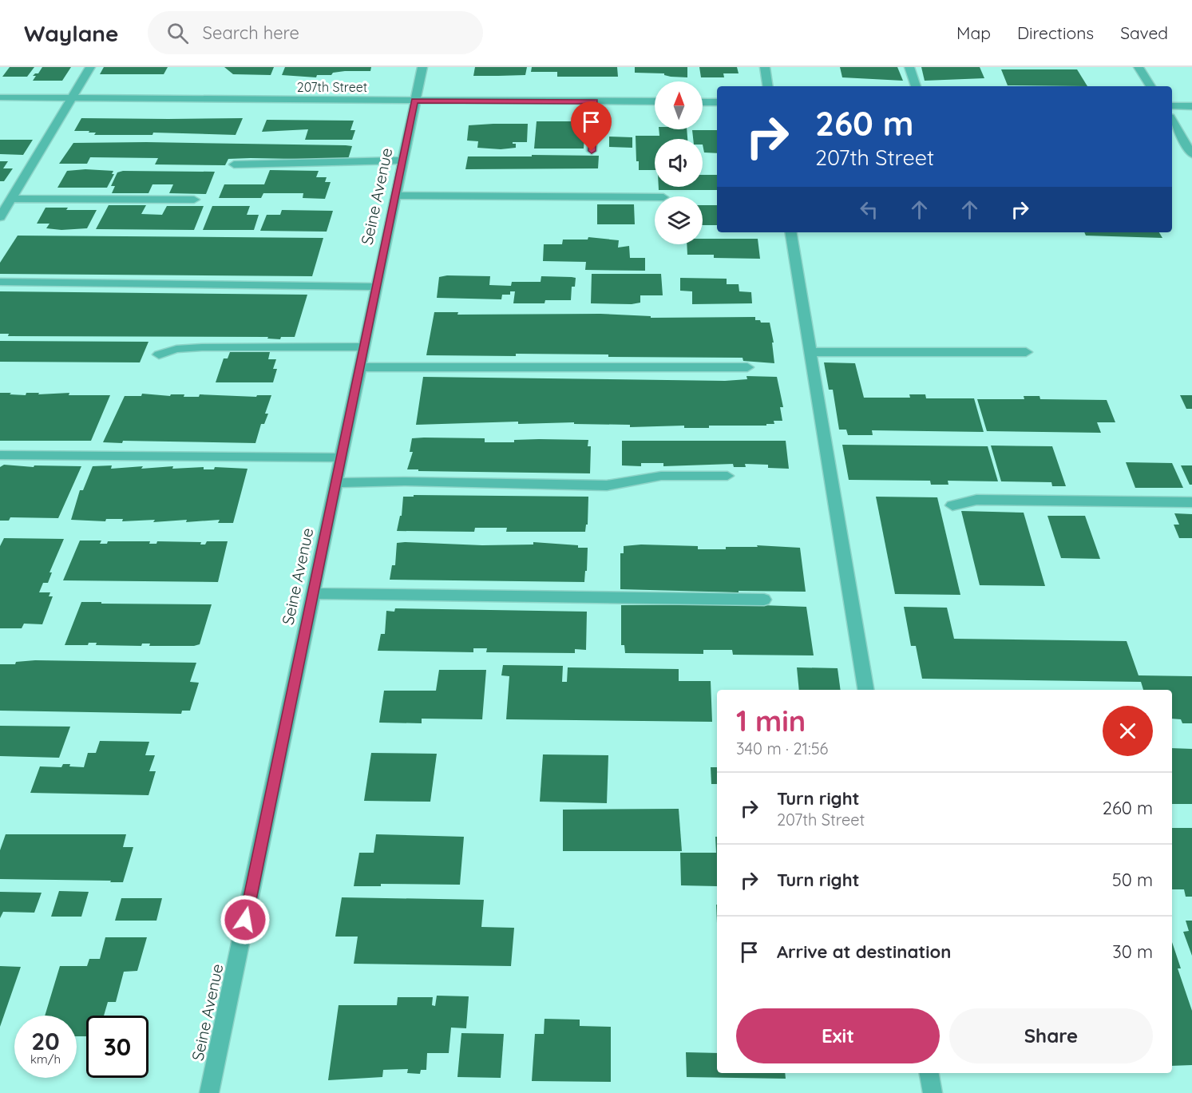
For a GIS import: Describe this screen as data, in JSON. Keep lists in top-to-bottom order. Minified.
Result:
{"streets":{"street":["207th Street","Seine Avenue"]},"crossings":[["207th Street","Seine Avenue"]],"north":"top","page":{"header":"Waylane","search":"Search here","nav":["Map","Directions","Saved"],"turn":["260 m","207th Street"],"heading":["1 min","340 m · 21:56"],"list":[{"name":"Turn right","note":"207th Street","value":"260 m"},{"name":"Turn right","value":"50 m"},{"name":"Arrive at destination","value":"30 m"}],"buttons":["Exit","Share"],"speed":"20 km/h","limit":"30"}}
